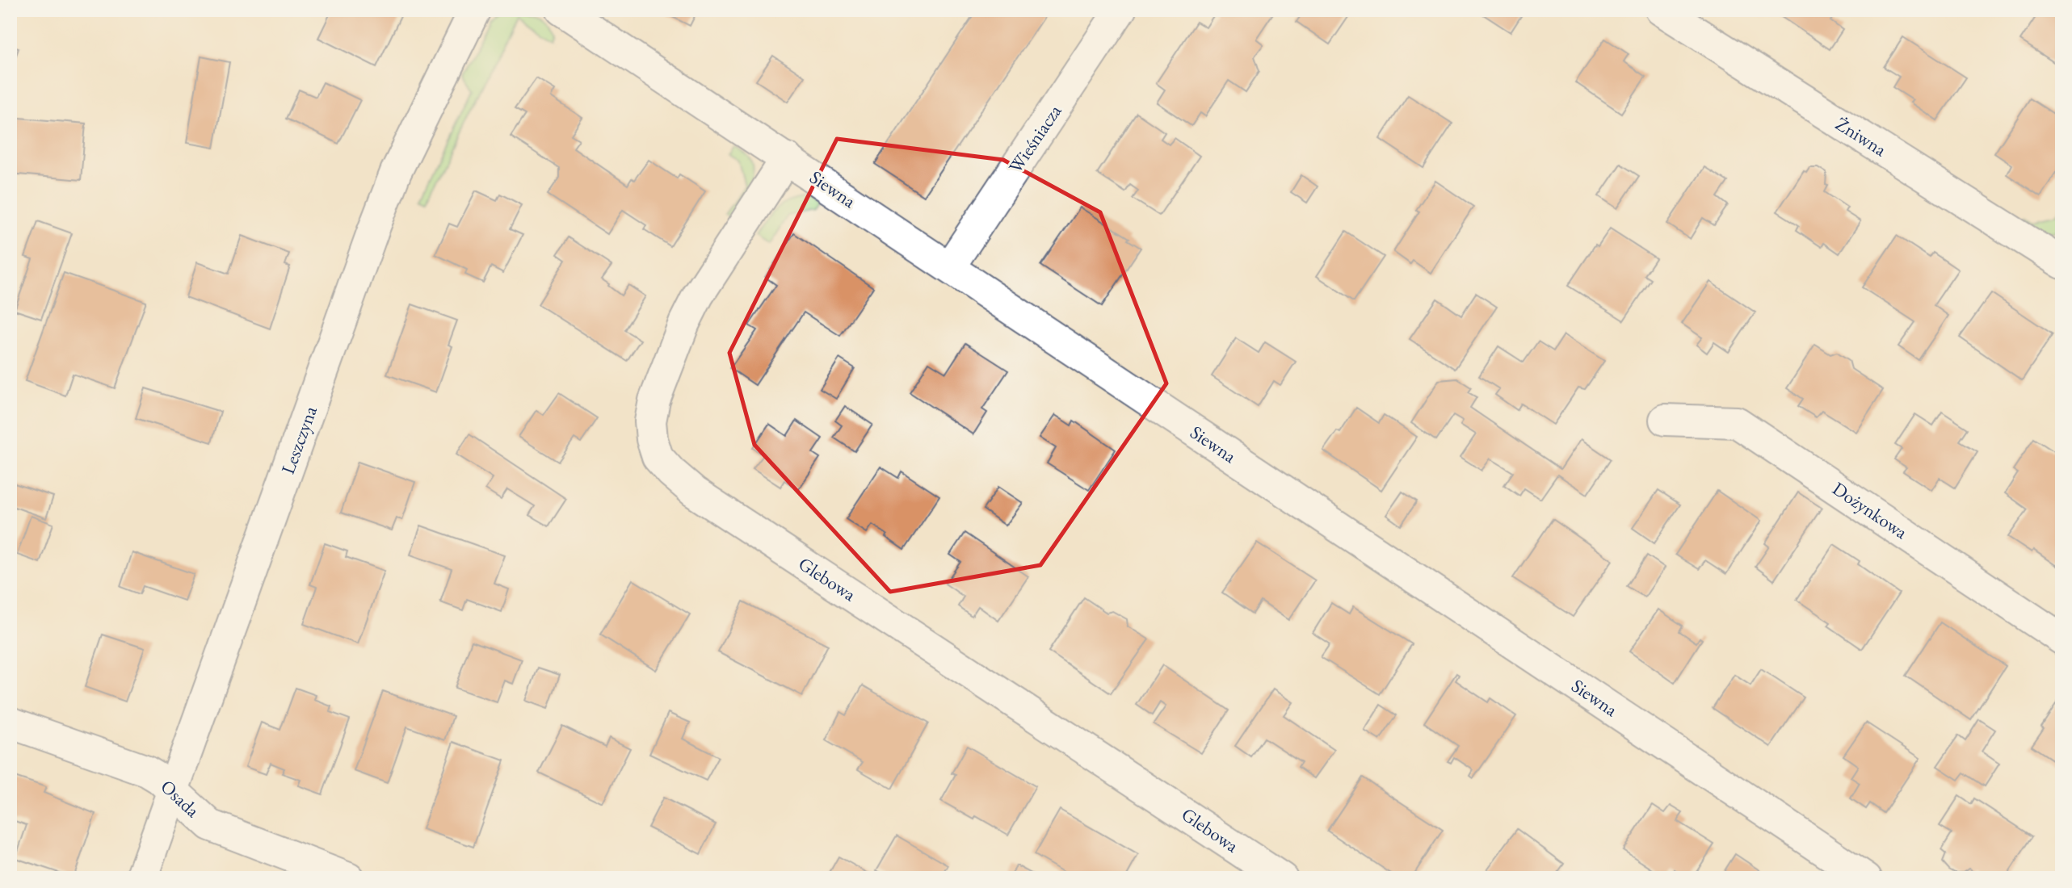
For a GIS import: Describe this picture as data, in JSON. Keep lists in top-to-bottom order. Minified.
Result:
{"streets":{"street":["Żniwna","Wieśniacza","Siewna","Leszczyna","Dożynkowa","Glebowa","Osada"]},"crossings":[["Wieśniacza","Siewna"],["Siewna","Glebowa"],["Leszczyna","Osada"]]}
